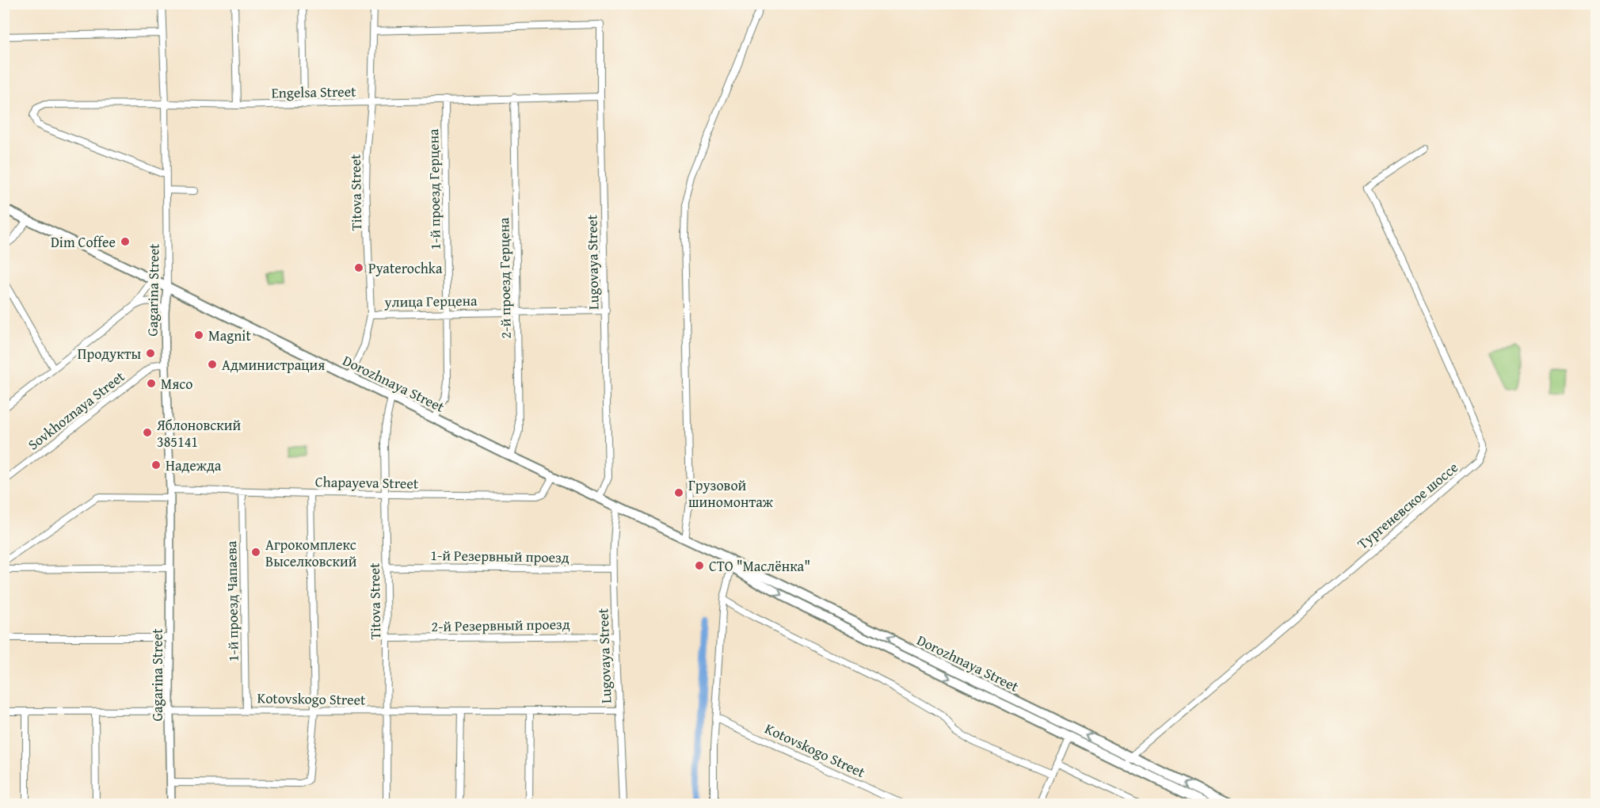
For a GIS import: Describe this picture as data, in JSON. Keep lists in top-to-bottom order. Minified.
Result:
{"streets":{"main road":["Dorozhnaya Street"],"street":["Engelsa Street","1-й проезд Герцена","Titova Street","Lugovaya Street","2-й проезд Герцена","Gagarina Street","улица Герцена","Sovkhoznaya Street","Chapayeva Street","Тургеневское шоссе","1-й Резервный проезд","1-й проезд Чапаева","2-й Резервный проезд","Kotovskogo Street"]},"crossings":[["Engelsa Street","1-й проезд Герцена"],["Engelsa Street","Titova Street"],["Engelsa Street","Lugovaya Street"],["Engelsa Street","2-й проезд Герцена"],["Engelsa Street","Gagarina Street"],["1-й проезд Герцена","улица Герцена"],["1-й проезд Герцена","Dorozhnaya Street"],["Titova Street","Lugovaya Street"],["Titova Street","улица Герцена"],["Titova Street","Dorozhnaya Street"],["Titova Street","Chapayeva Street"],["Titova Street","1-й Резервный проезд"],["Titova Street","2-й Резервный проезд"],["Titova Street","Kotovskogo Street"],["Lugovaya Street","улица Герцена"],["Lugovaya Street","Dorozhnaya Street"],["Lugovaya Street","1-й Резервный проезд"],["Lugovaya Street","2-й Резервный проезд"],["Lugovaya Street","Kotovskogo Street"],["2-й проезд Герцена","улица Герцена"],["2-й проезд Герцена","Dorozhnaya Street"],["Gagarina Street","Dorozhnaya Street"],["Gagarina Street","Sovkhoznaya Street"],["Gagarina Street","Chapayeva Street"],["Gagarina Street","Kotovskogo Street"],["Dorozhnaya Street","Chapayeva Street"],["Dorozhnaya Street","Тургеневское шоссе"],["Chapayeva Street","1-й проезд Чапаева"],["1-й проезд Чапаева","Kotovskogo Street"]],"places":["Dim Coffee","Pyaterochka","Magnit","Продукты","Администрация","Мясо","Яблоновский 385141","Надежда","Грузовой шиномонтаж","Агрокомплекс Выселковский","СТО \"Маслёнка\""]}
